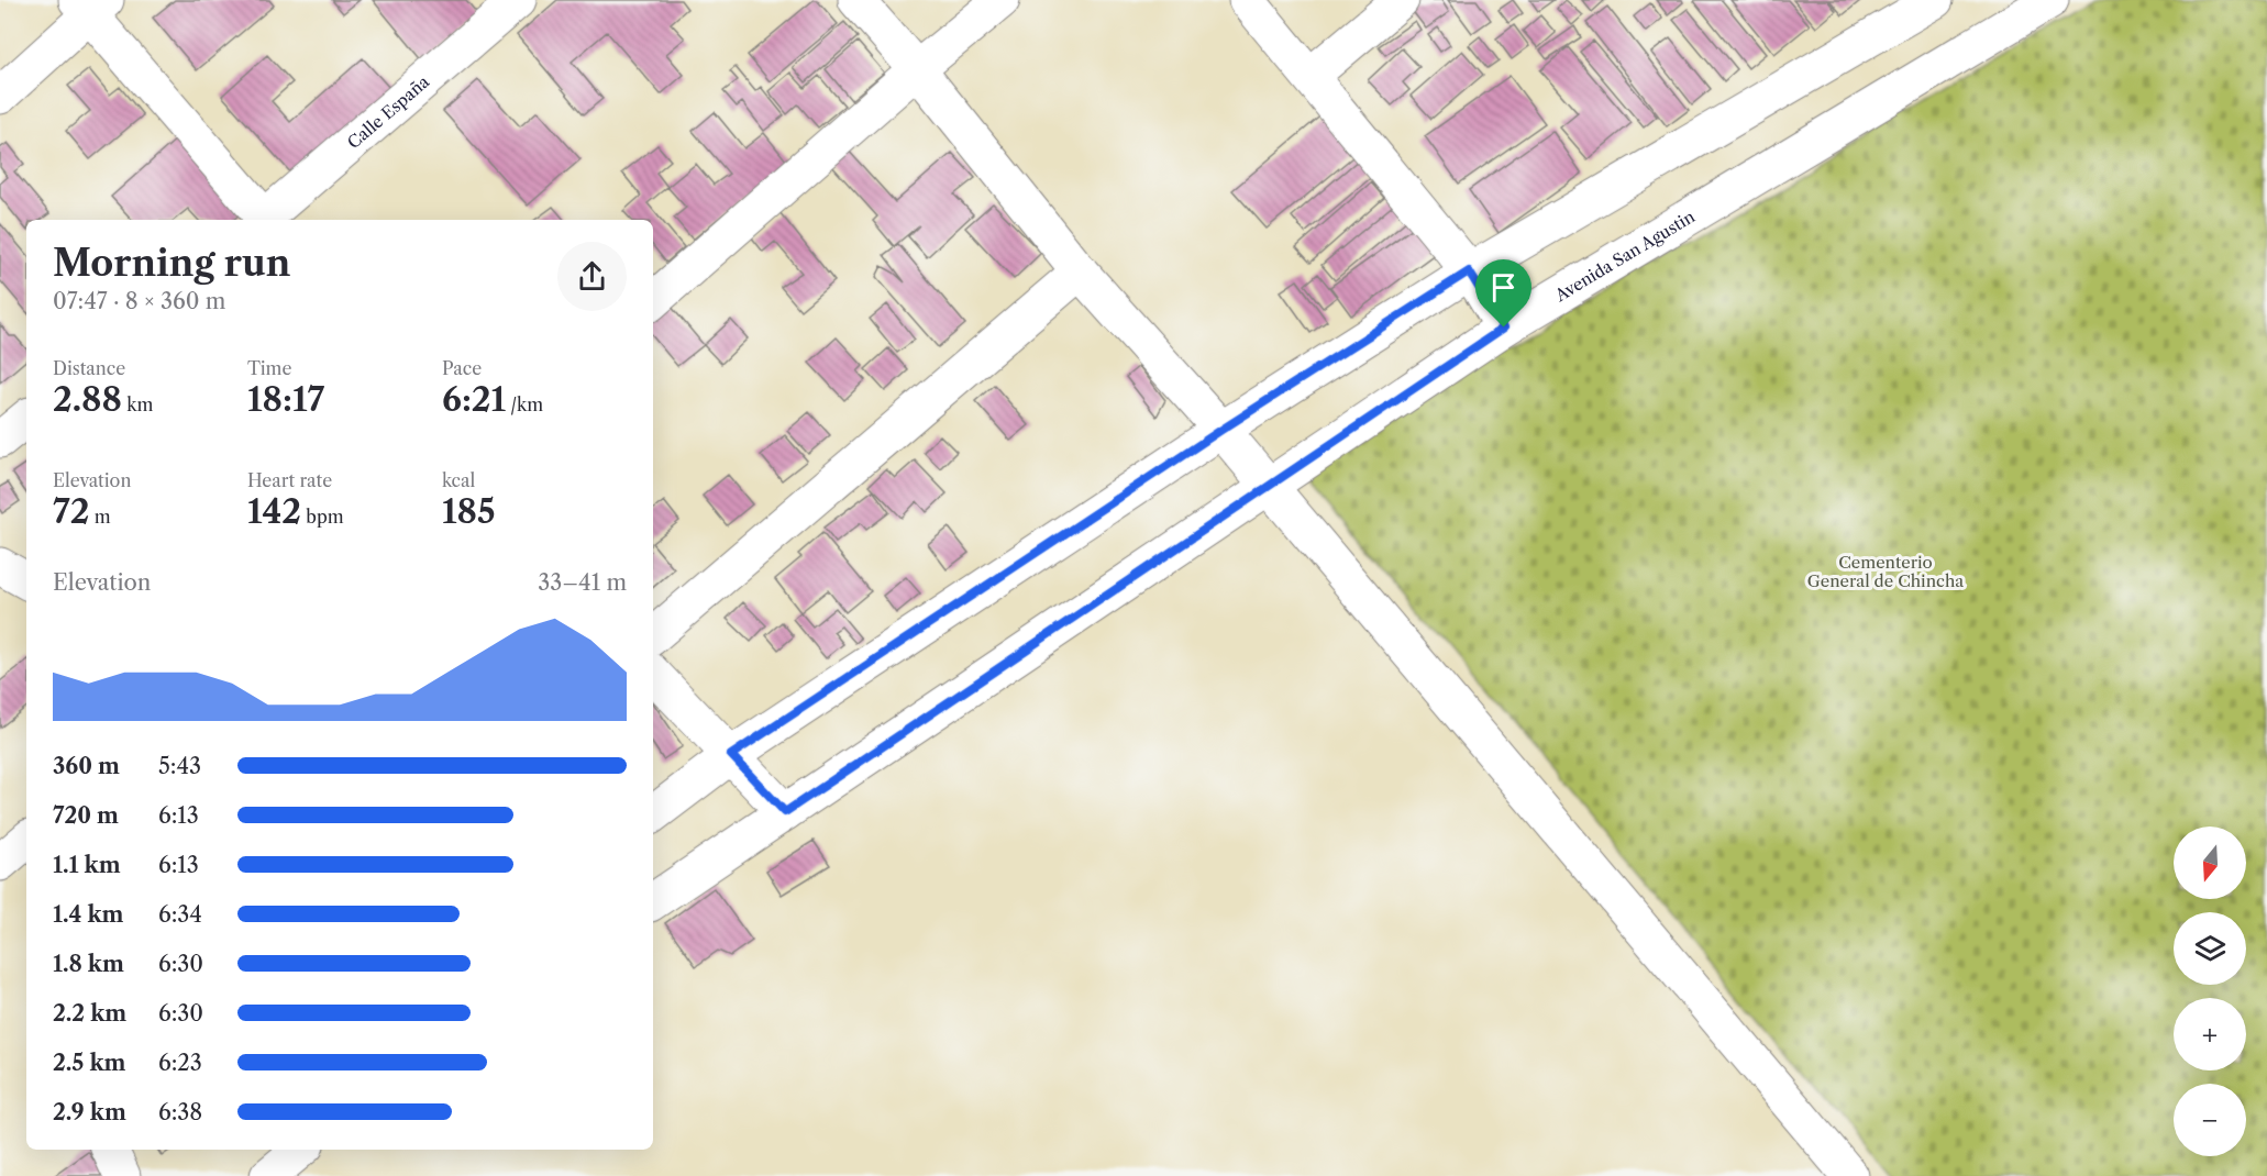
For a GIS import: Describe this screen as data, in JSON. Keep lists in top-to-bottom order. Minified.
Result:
{"streets":{"street":["Calle España","Avenida San Agustin"]},"parks":["Cementerio General de Chincha"],"north":"bottom","page":{"heading":["Morning run","07:47 · 8 × 360 m"],"stats":[["Distance","2.88 km"],["Time","18:17"],["Pace","6:21 /km"],["Elevation","72 m"],["Heart rate","142 bpm"],["kcal","185"]],"chart":["Elevation","33–41 m"],"list":[{"name":"360 m","note":"5:43"},{"name":"720 m","note":"6:13"},{"name":"1.1 km","note":"6:13"},{"name":"1.4 km","note":"6:34"},{"name":"1.8 km","note":"6:30"},{"name":"2.2 km","note":"6:30"},{"name":"2.5 km","note":"6:23"},{"name":"2.9 km","note":"6:38"}],"map_buttons":["+","−"]}}
